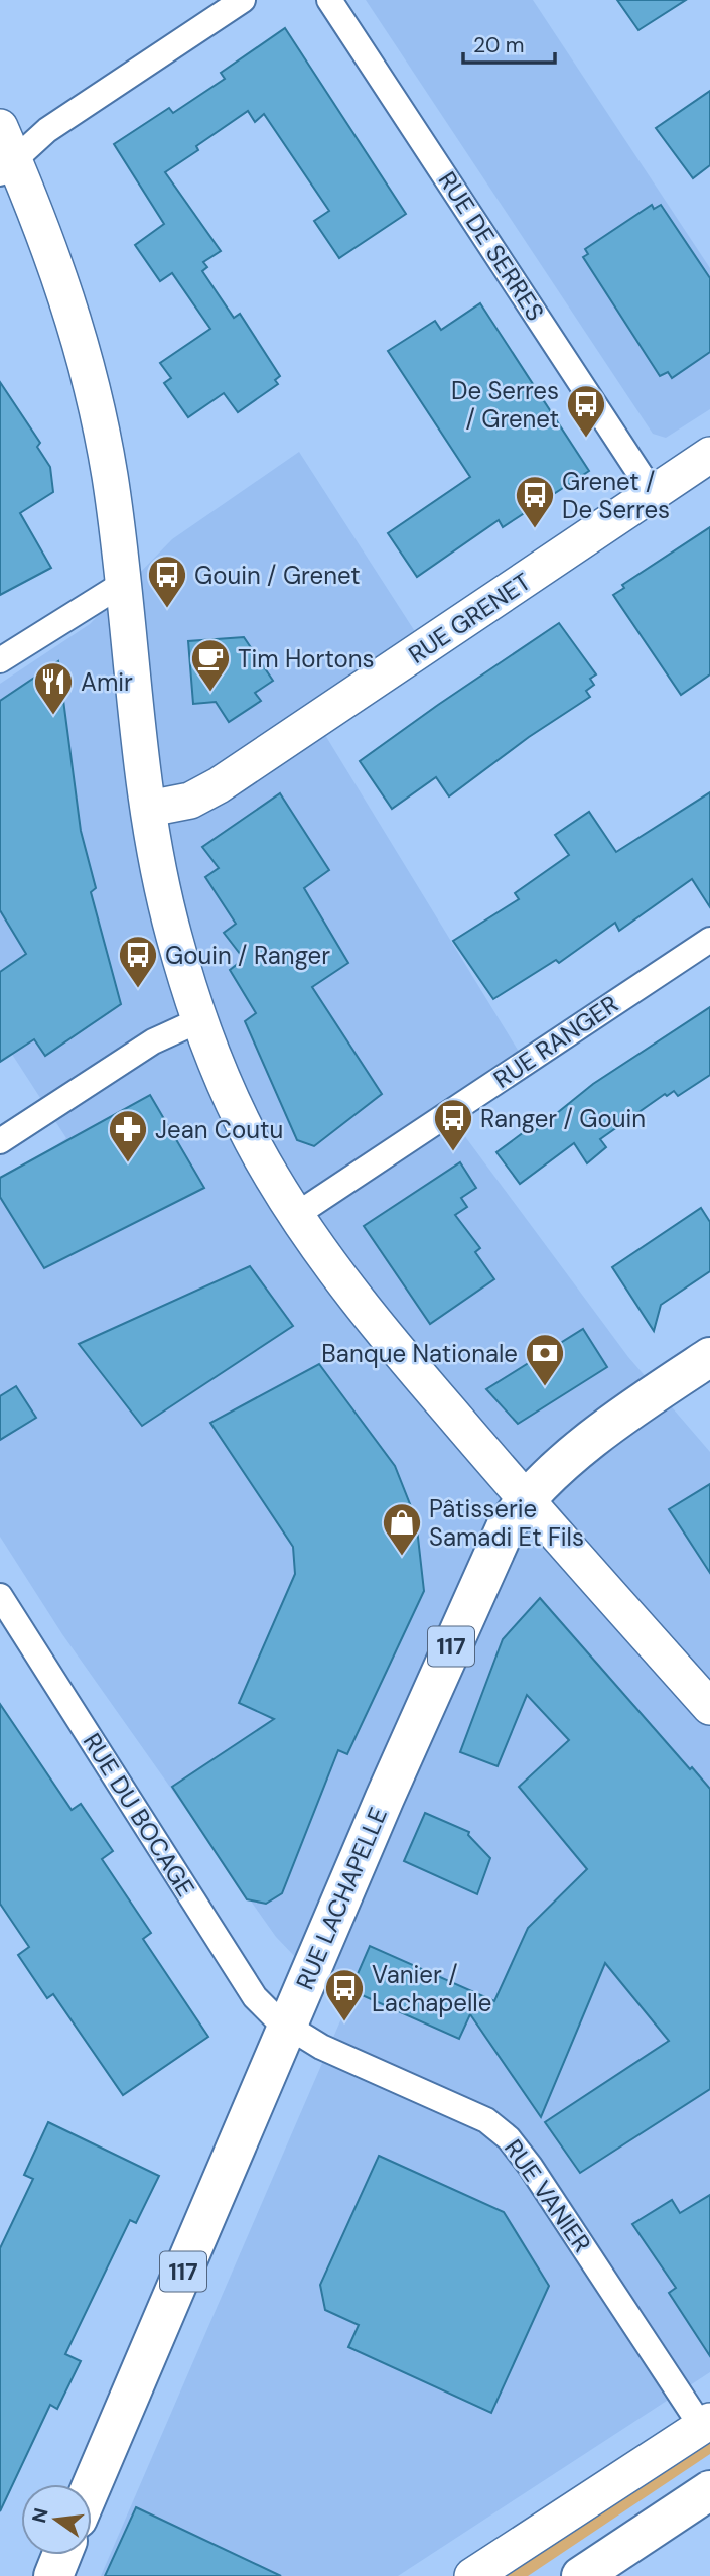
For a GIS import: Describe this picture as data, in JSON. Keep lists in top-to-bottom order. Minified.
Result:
{"streets":{"main road":["117","RUE LACHAPELLE"],"street":["RUE DE SERRES","RUE GRENET","RUE RANGER","RUE DU BOCAGE","RUE VANIER"]},"crossings":[["RUE DE SERRES","RUE GRENET"],["RUE DU BOCAGE","RUE LACHAPELLE"],["RUE DU BOCAGE","RUE VANIER"],["RUE LACHAPELLE","RUE VANIER"]],"places":{"bus stop":["De Serres / Grenet","Grenet / De Serres","Gouin / Grenet","Gouin / Ranger","Ranger / Gouin","Vanier / Lachapelle"],"cafe":["Tim Hortons"],"restaurant":["Amir"],"pharmacy":["Jean Coutu"],"bank":["Banque Nationale"],"shop":["Pâtisserie Samadi Et Fils"]},"scale_bar":"20 m","north":"left"}
